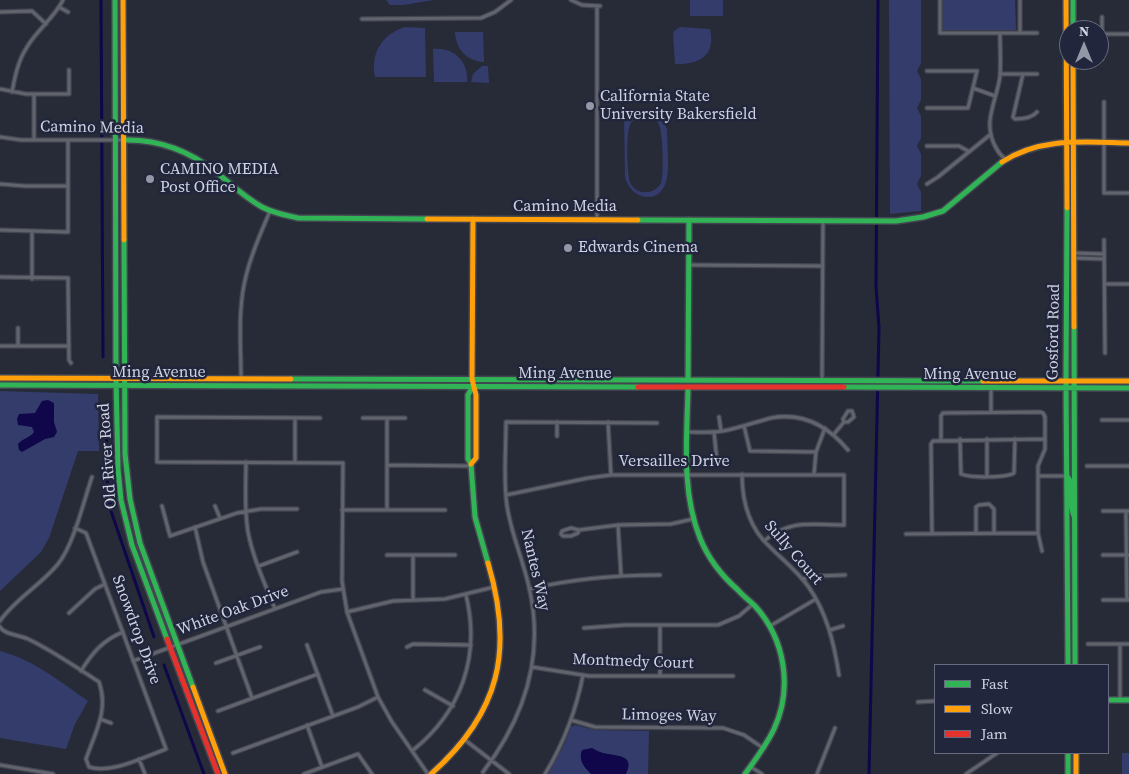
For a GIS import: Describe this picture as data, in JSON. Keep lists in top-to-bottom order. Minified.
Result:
{"streets":{"main road":["Camino Media","Gosford Road","Ming Avenue","Old River Road"],"street":["Versailles Drive","Sully Court","Nantes Way","White Oak Drive","Snowdrop Drive","Montmedy Court","Limoges Way"]},"crossings":[["Camino Media","Gosford Road"],["Camino Media","Old River Road"],["Gosford Road","Ming Avenue"],["Ming Avenue","Old River Road"],["Old River Road","White Oak Drive"],["Versailles Drive","Sully Court"],["Versailles Drive","Nantes Way"],["Nantes Way","Montmedy Court"],["White Oak Drive","Snowdrop Drive"]],"places":["California State University Bakersfield","CAMINO MEDIA Post Office","Edwards Cinema"],"legend":["Fast","Slow","Jam"],"north":"top"}
